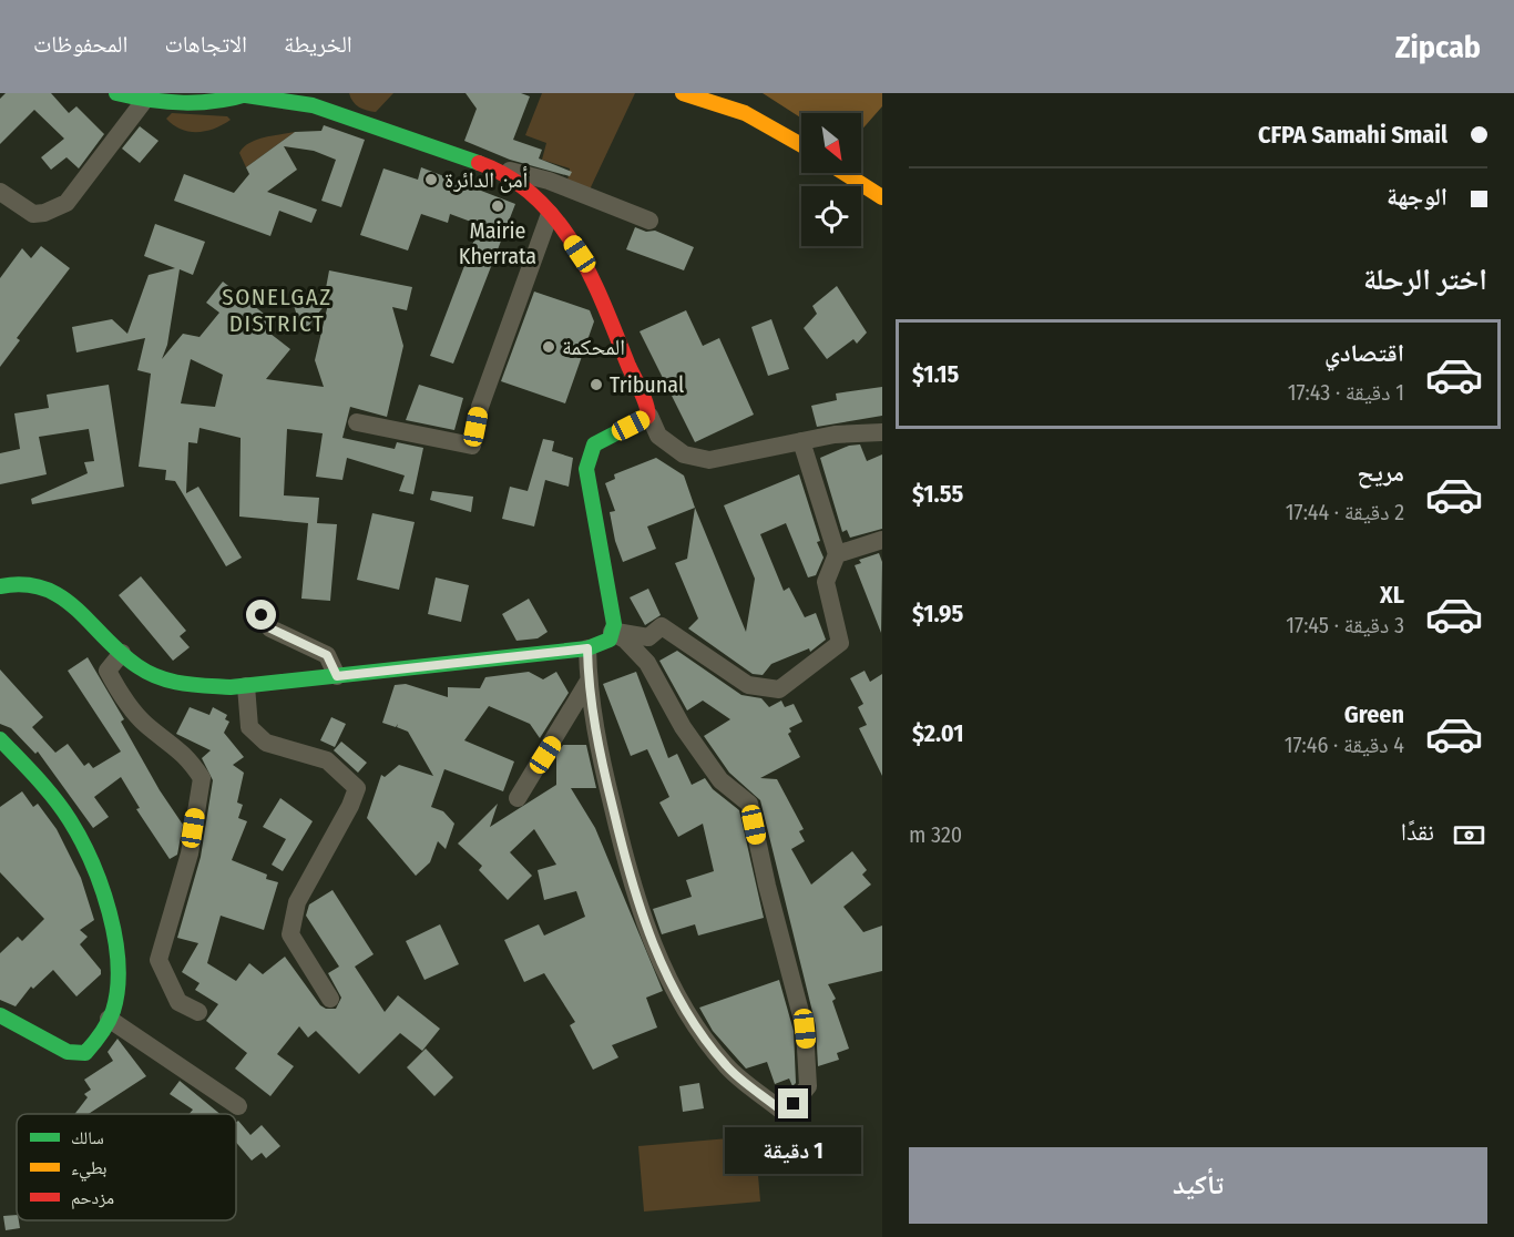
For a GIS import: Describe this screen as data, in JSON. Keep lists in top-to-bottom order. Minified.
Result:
{"districts":["SONELGAZ DISTRICT"],"places":["أمن الدائرة","Mairie Kherrata","المحكمة","Tribunal"],"legend":["سالك","بطيء","مزدحم"],"north":"bottom right","page":{"header":"Zipcab","nav":["الخريطة","الاتجاهات","المحفوظات"],"banner":["CFPA Samahi Smail","الوجهة"],"heading":"اختر الرحلة","list":[{"name":"اقتصادي","note":"1 دقيقة · 17:43","value":"$1.15"},{"name":"مريح","note":"2 دقيقة · 17:44","value":"$1.55"},{"name":"XL","note":"3 دقيقة · 17:45","value":"$1.95"},{"name":"Green","note":"4 دقيقة · 17:46","value":"$2.01"}],"pay":["نقدًا","320 m"],"bubble":"1 دقيقة","buttons":"تأكيد"}}
